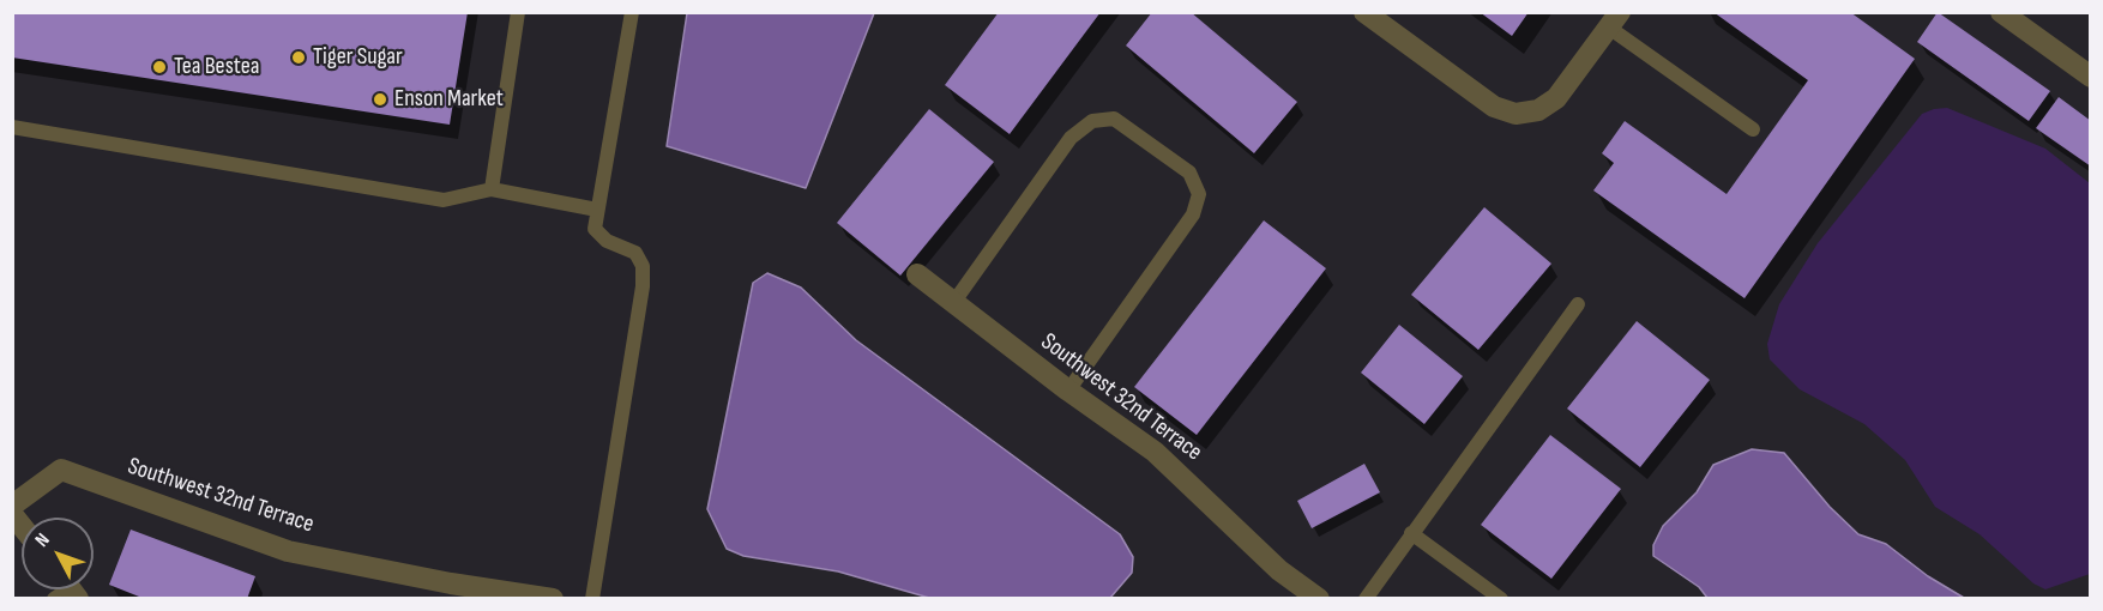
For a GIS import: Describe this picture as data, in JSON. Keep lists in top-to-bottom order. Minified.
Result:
{"streets":{"street":["Southwest 32nd Terrace"]},"places":["Tiger Sugar","Tea Bestea","Enson Market"],"north":"top left"}
